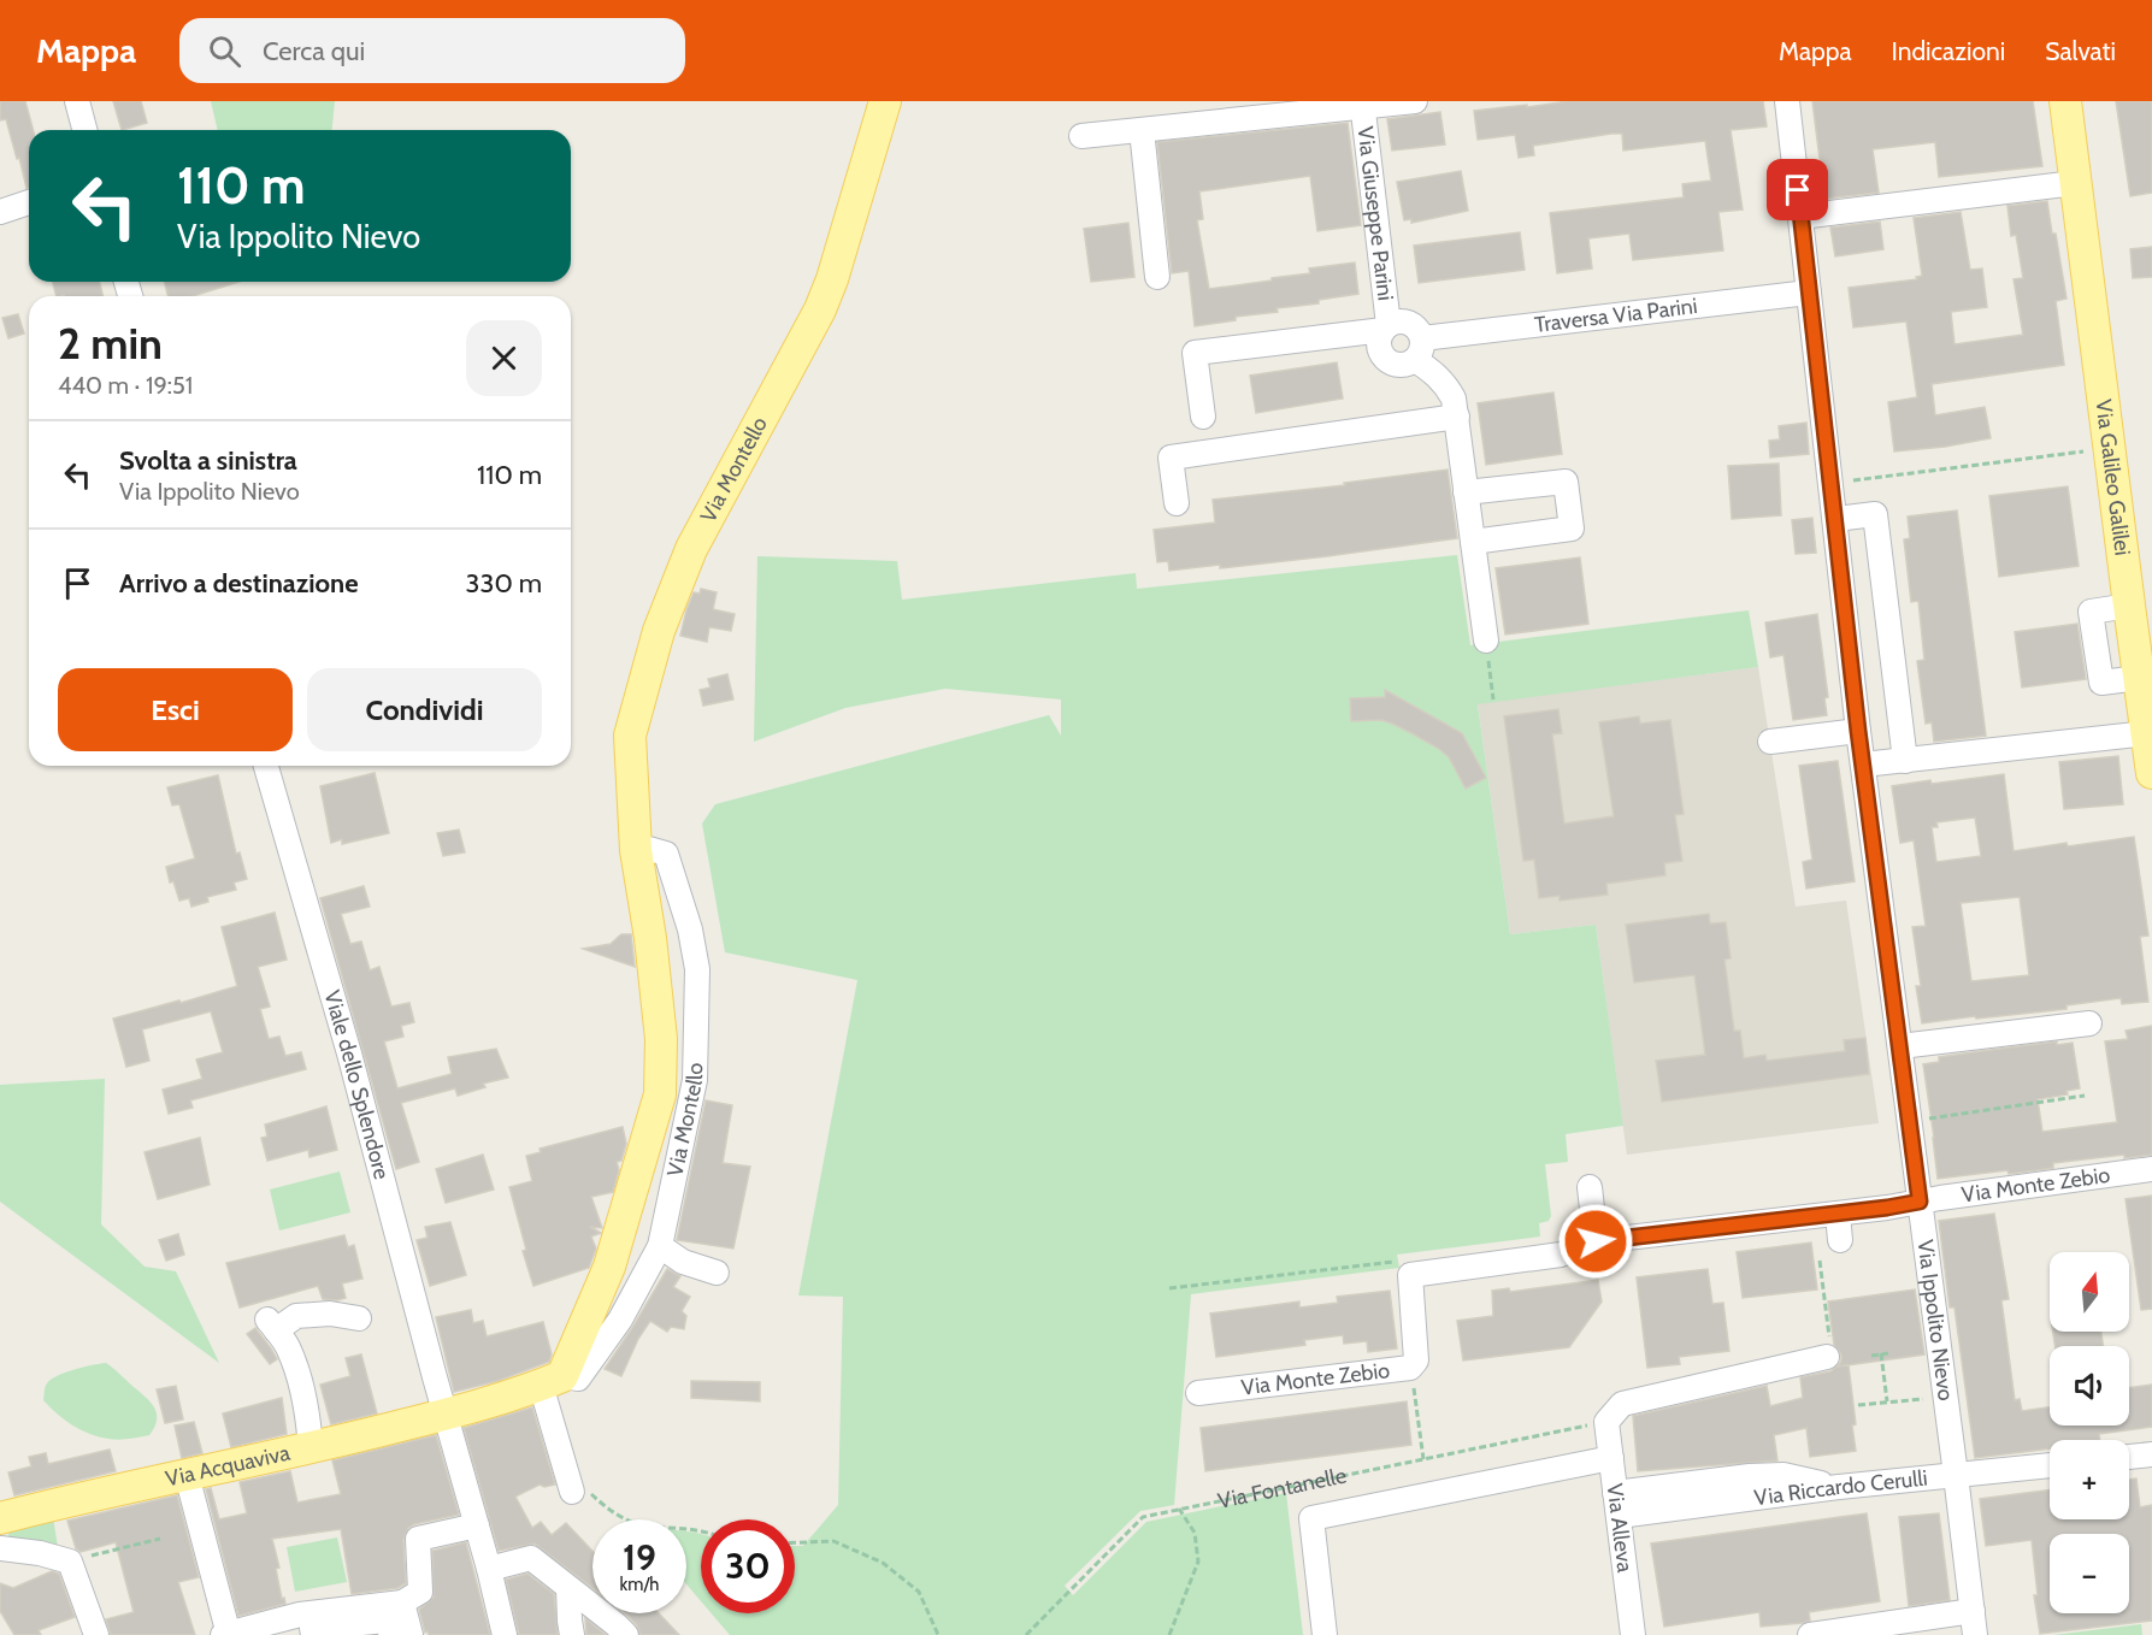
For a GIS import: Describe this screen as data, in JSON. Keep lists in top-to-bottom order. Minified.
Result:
{"streets":{"main road":["Via Montello","Via Galileo Galilei","Via Acquaviva"],"street":["Via Giuseppe Parini","Traversa Via Parini","Viale dello Splendore","Via Monte Zebio","Via Ippolito Nievo","Via Riccardo Cerulli","Via Alleva"],"path":["Via Fontanelle"]},"crossings":[["Via Giuseppe Parini","Traversa Via Parini"],["Traversa Via Parini","Via Ippolito Nievo"],["Via Montello","Viale dello Splendore"],["Via Montello","Via Acquaviva"],["Viale dello Splendore","Via Acquaviva"],["Via Monte Zebio","Via Ippolito Nievo"],["Via Ippolito Nievo","Via Riccardo Cerulli"],["Via Fontanelle","Via Alleva"],["Via Riccardo Cerulli","Via Alleva"]],"north":"top","page":{"header":"Mappa","search":"Cerca qui","nav":["Mappa","Indicazioni","Salvati"],"turn":["110 m","Via Ippolito Nievo"],"heading":["2 min","440 m · 19:51"],"list":[{"name":"Svolta a sinistra","note":"Via Ippolito Nievo","value":"110 m"},{"name":"Arrivo a destinazione","value":"330 m"}],"buttons":["Esci","Condividi"],"map_buttons":["+","−"],"speed":"19 km/h","limit":"30"}}
